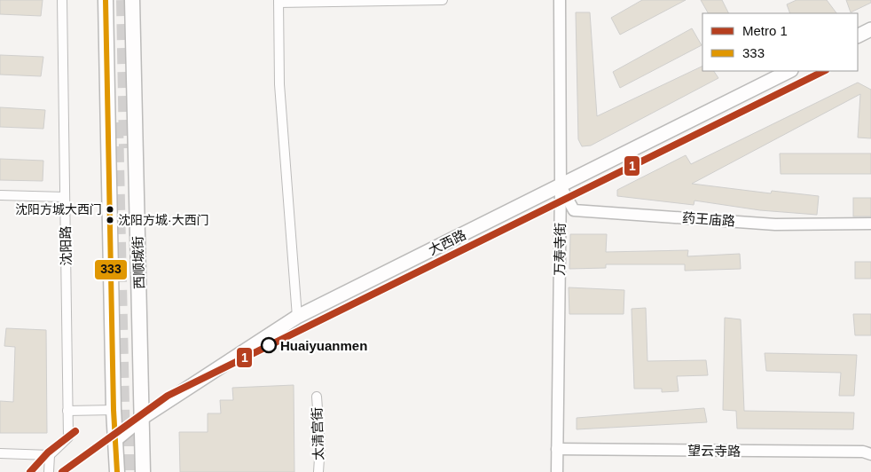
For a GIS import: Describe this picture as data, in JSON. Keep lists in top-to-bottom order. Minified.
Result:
{"streets":{"main road":["大西路","西顺城街"],"street":["药王庙路","沈阳路","万寿寺街","太清宫街","望云寺路"]},"crossings":[["药王庙路","大西路"],["药王庙路","万寿寺街"],["大西路","万寿寺街"],["大西路","西顺城街"],["万寿寺街","望云寺路"]],"places":["沈阳方城大西门","沈阳方城·大西门","Huaiyuanmen"],"lines":["transit line 333","metro line 1"],"legend":["Metro 1","333"]}
